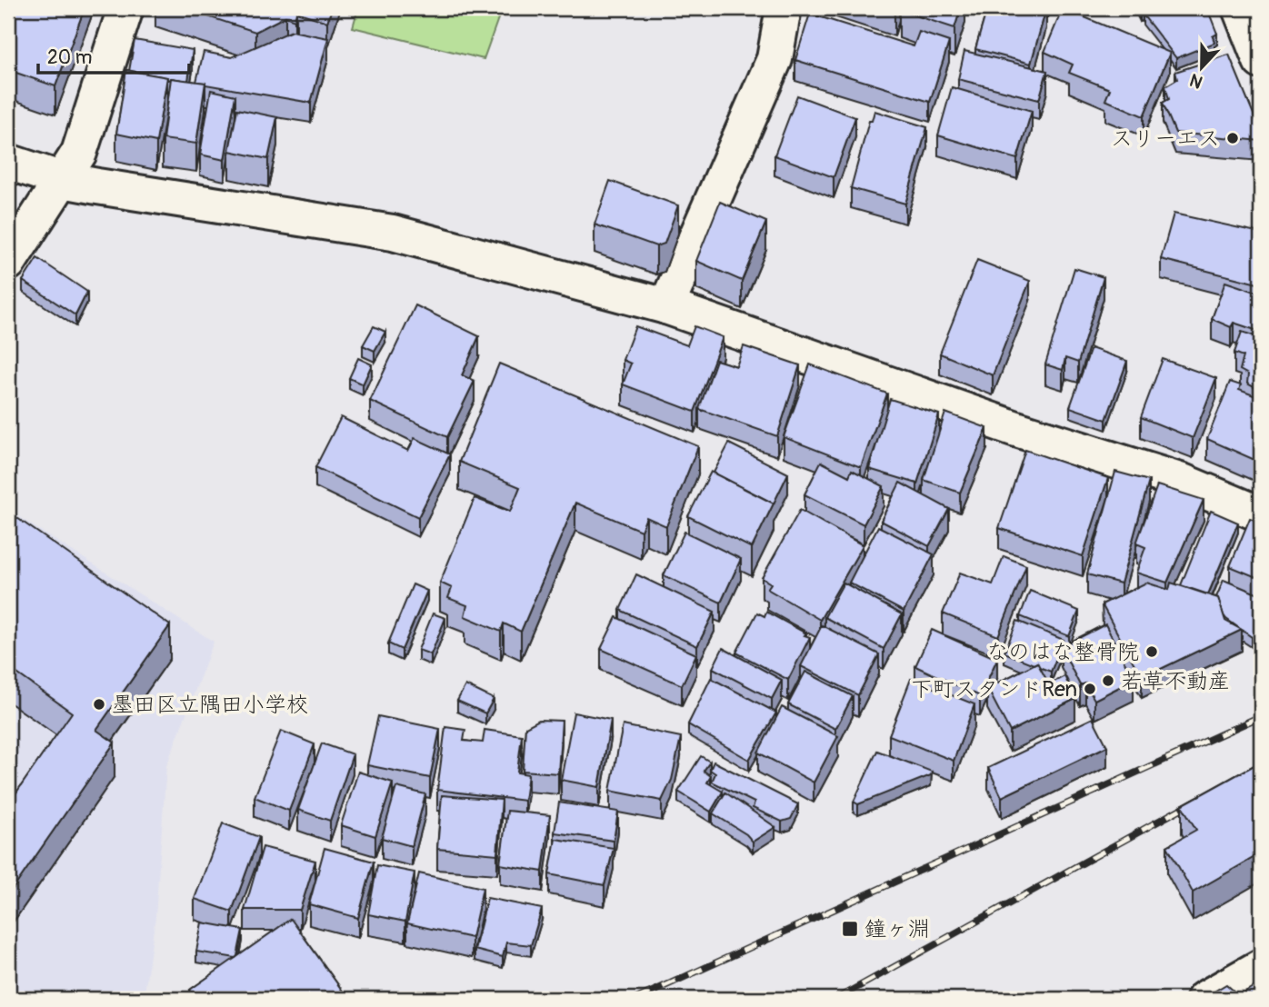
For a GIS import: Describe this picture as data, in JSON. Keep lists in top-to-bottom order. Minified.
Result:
{"places":{"other":["スリーエス","なのはな整骨院","若草不動産","下町スタンドRen","墨田区立隅田小学校"],"transit":["鐘ヶ淵"]},"scale_bar":"20 m","north":"bottom"}
